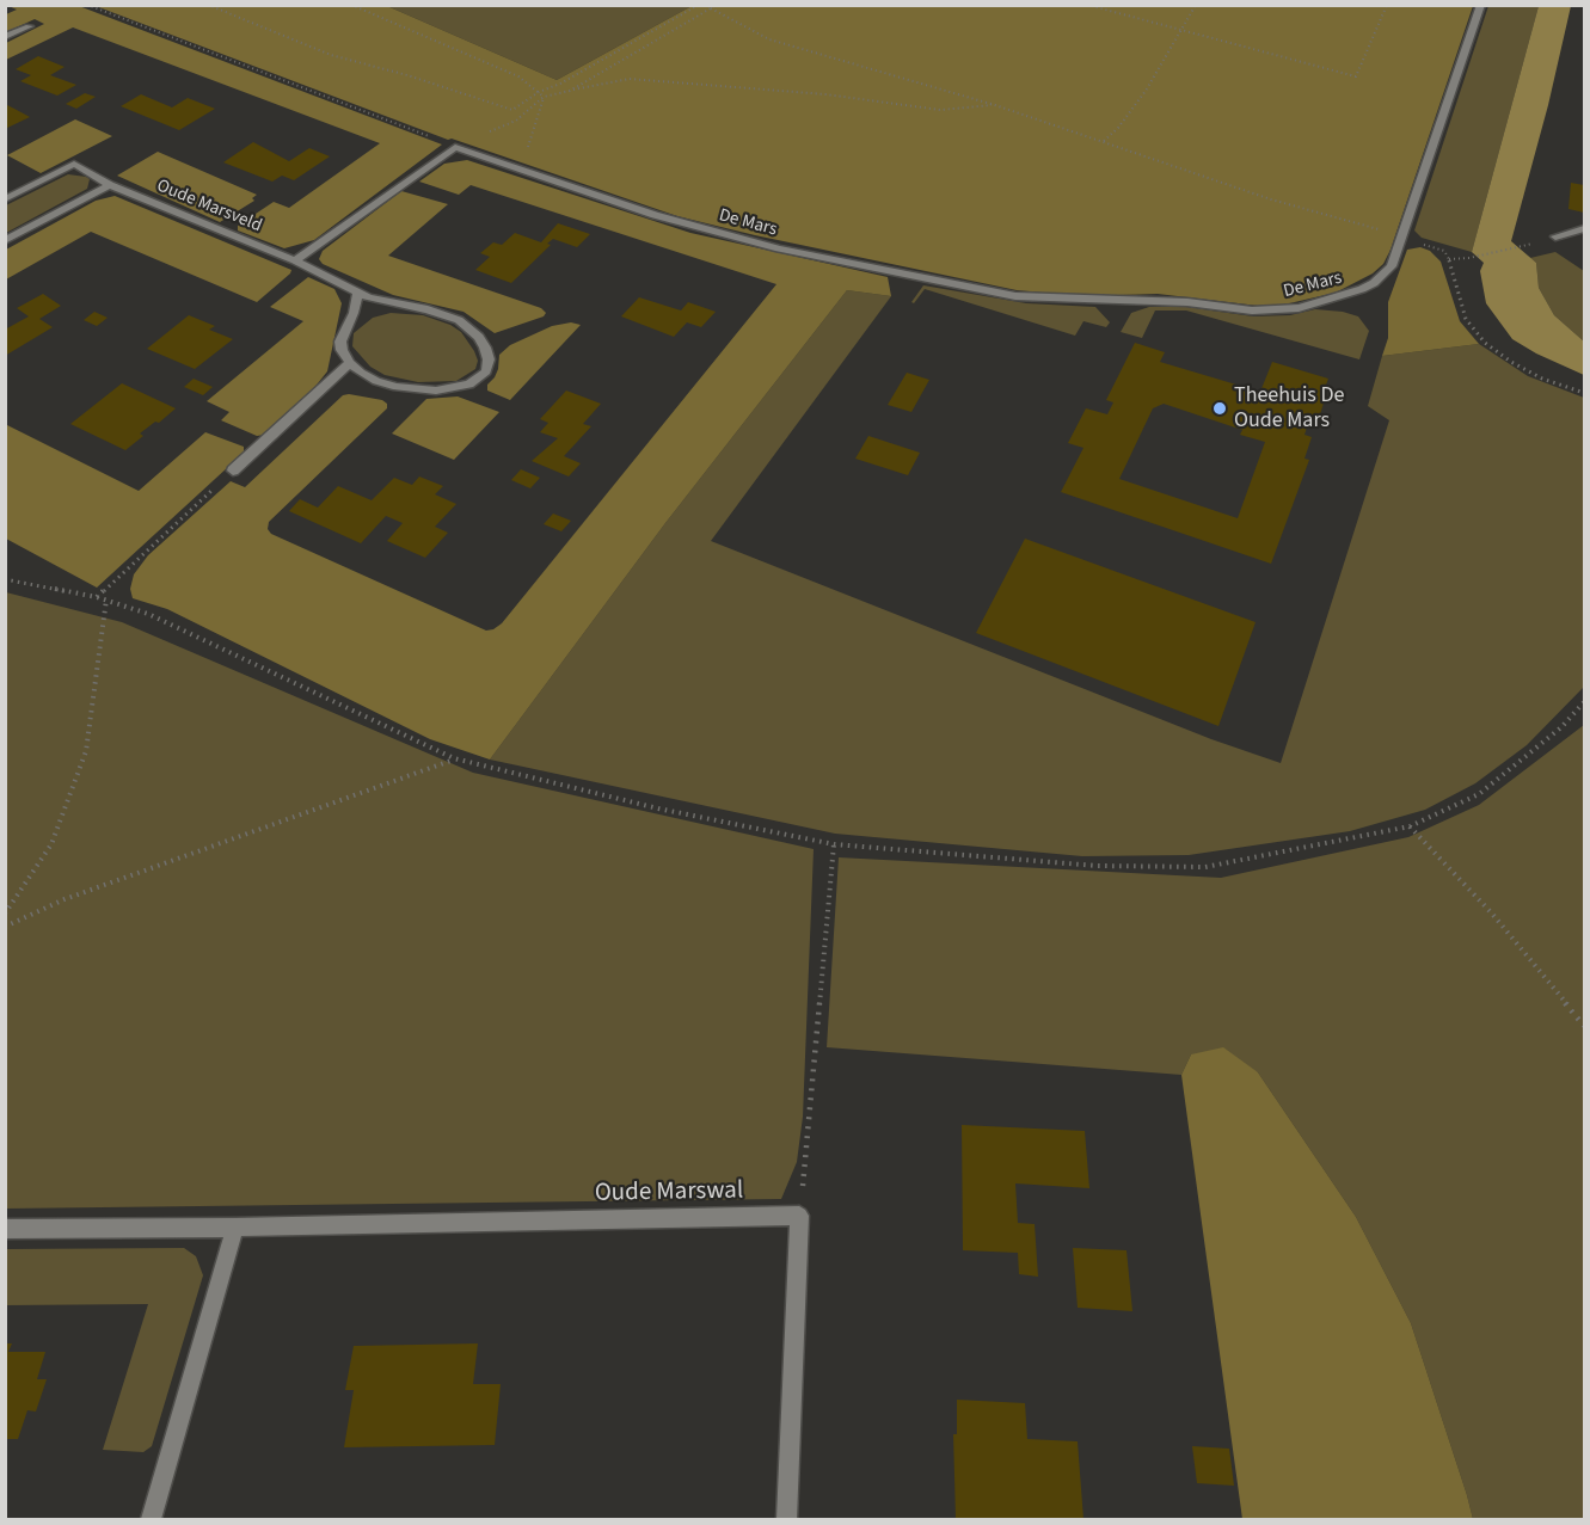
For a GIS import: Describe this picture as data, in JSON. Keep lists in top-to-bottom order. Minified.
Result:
{"streets":{"street":["Oude Marsveld","De Mars","Oude Marswal"]},"places":["Theehuis De Oude Mars"]}
